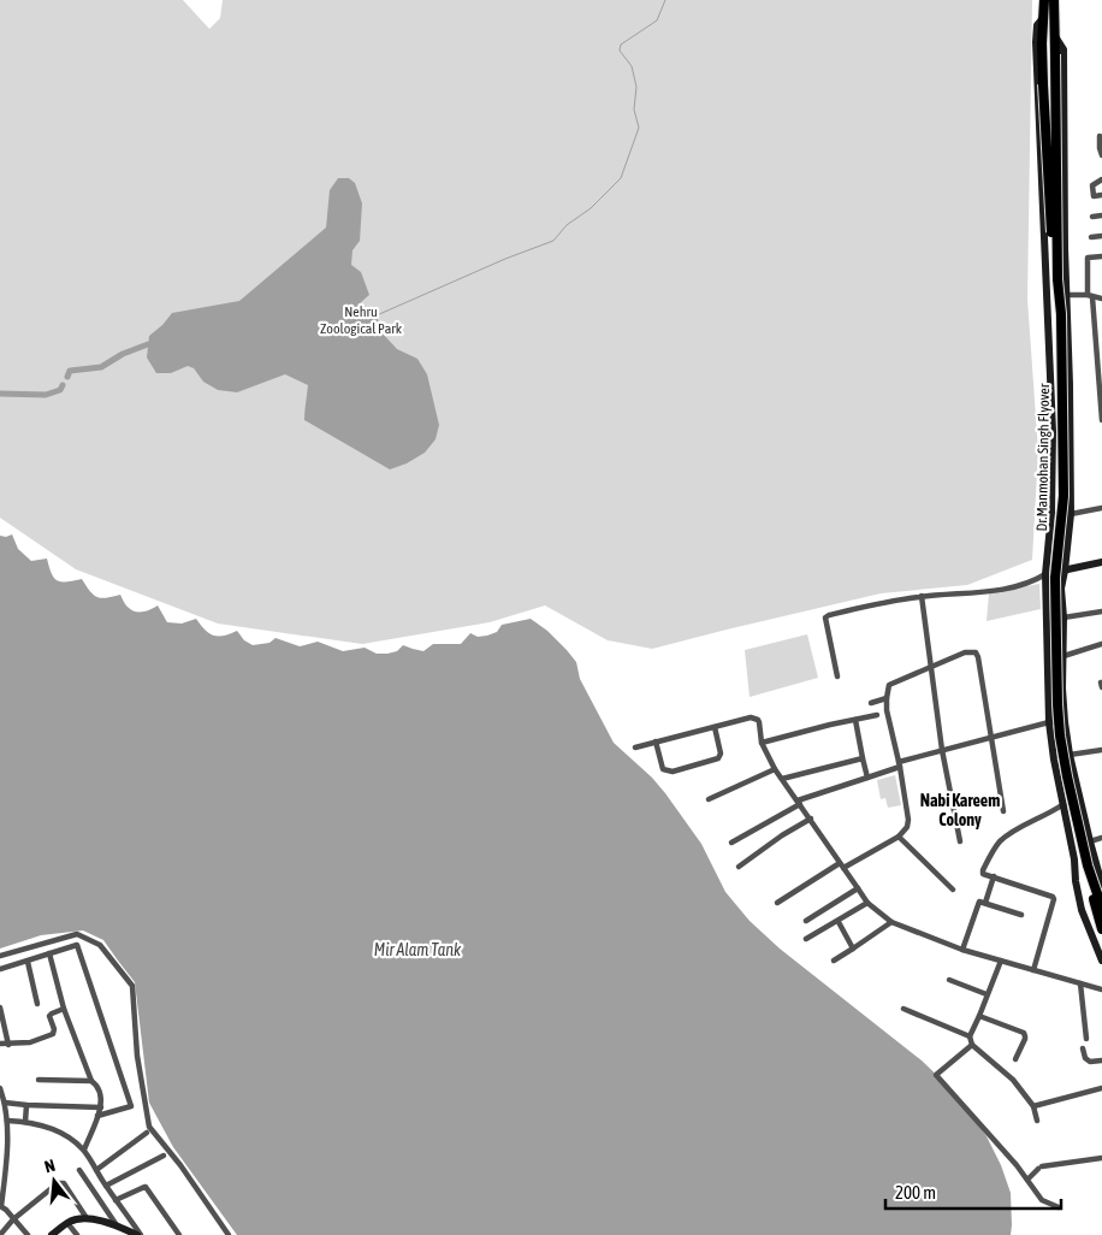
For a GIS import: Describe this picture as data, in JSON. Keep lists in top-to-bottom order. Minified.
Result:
{"streets":{"highway":["Dr.Manmohan Singh Flyover"]},"districts":["Nabi Kareem Colony"],"water":["Mir Alam Tank"],"parks":["Nehru Zoological Park"],"scale_bar":"200 m","north":"top"}
